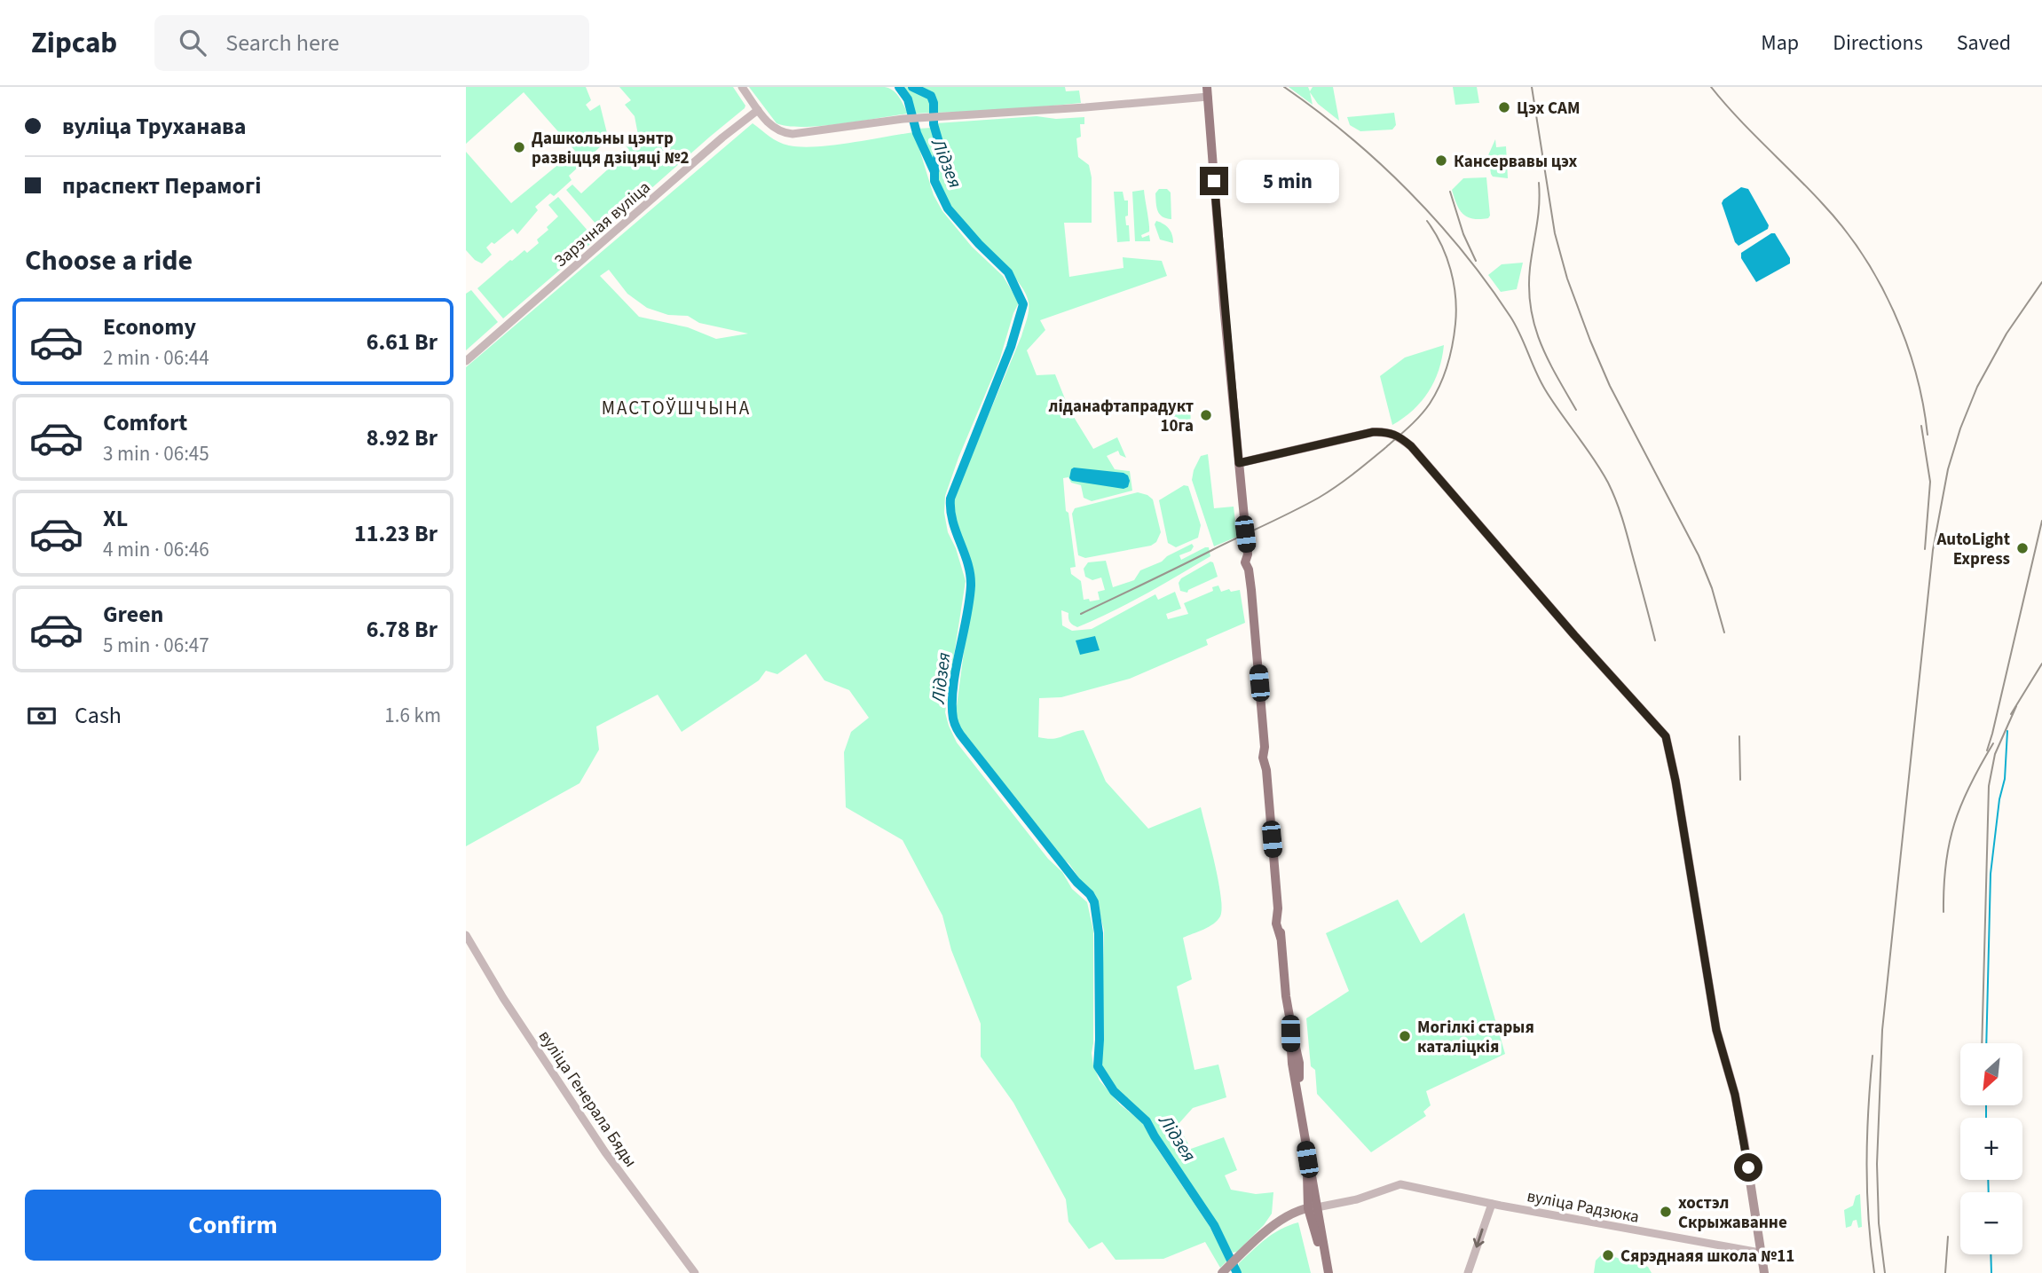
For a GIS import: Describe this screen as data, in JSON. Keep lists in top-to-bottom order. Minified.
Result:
{"streets":{"street":["Зарэчная вуліца","вуліца Генерала Бяды","вуліца Радзюка"]},"districts":["МАСТОЎШЧЫНА"],"water":["Лідзея"],"places":["Цэх САМ","Дашкольны цэнтр развіцця дзіцяці №2","Кансервавы цэх","ліданафтапрадукт 10га","AutoLight Express","Могілкі старыя каталіцкія","хостэл Скрыжаванне","Сярэднаяя школа №11"],"north":"bottom left","page":{"header":"Zipcab","search":"Search here","nav":["Map","Directions","Saved"],"banner":["вуліца Труханава","праспект Перамогі"],"bubble":"5 min","heading":"Choose a ride","list":[{"name":"Economy","note":"2 min · 06:44","value":"6.61 Br"},{"name":"Comfort","note":"3 min · 06:45","value":"8.92 Br"},{"name":"XL","note":"4 min · 06:46","value":"11.23 Br"},{"name":"Green","note":"5 min · 06:47","value":"6.78 Br"}],"pay":["Cash","1.6 km"],"map_buttons":["+","−"],"buttons":"Confirm"}}
